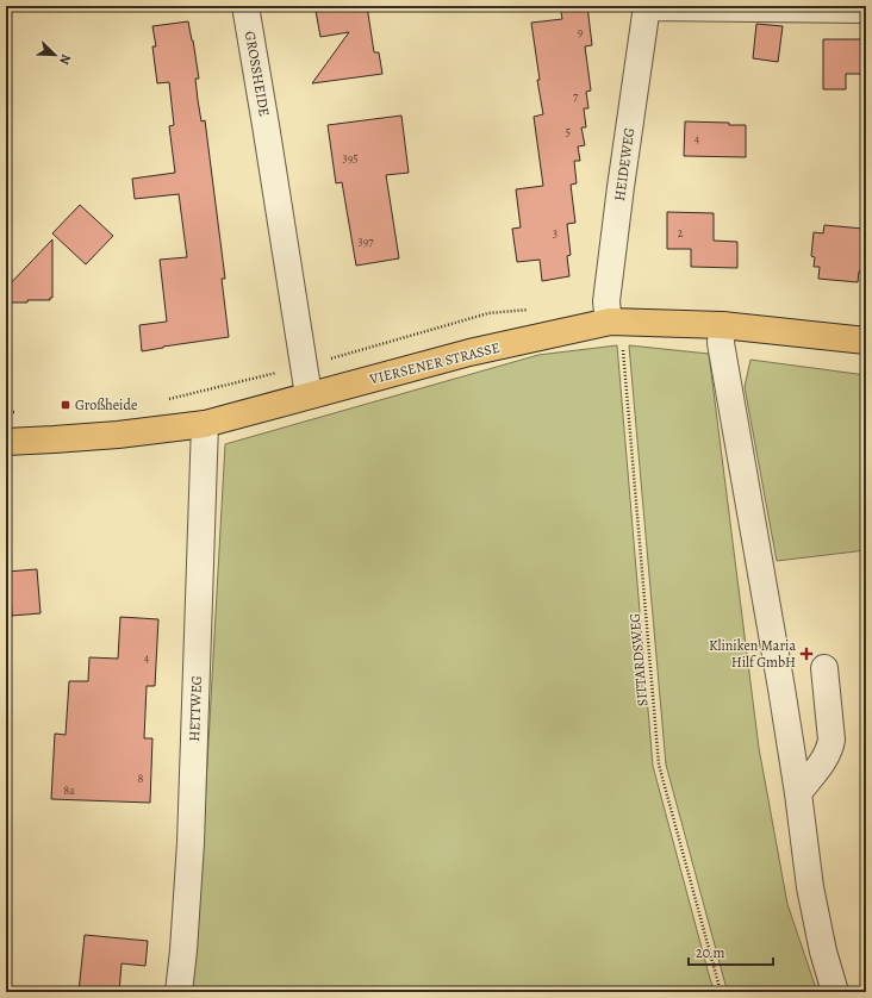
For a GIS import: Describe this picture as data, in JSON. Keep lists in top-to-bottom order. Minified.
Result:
{"streets":{"main road":["VIERSENER STRASSE"],"street":["GROSSHEIDE","HEIDEWEG","HETTWEG"],"path":["SITTARDSWEG"]},"crossings":[["GROSSHEIDE","VIERSENER STRASSE"],["HEIDEWEG","VIERSENER STRASSE"],["HEIDEWEG","SITTARDSWEG"],["VIERSENER STRASSE","SITTARDSWEG"],["VIERSENER STRASSE","HETTWEG"]],"places":{"transit":["Großheide"],"health":["Kliniken Maria Hilf GmbH"]},"house_numbers":["9","7","5","4","395","3","2","397","4","8","8a"],"scale_bar":"20 m","north":"bottom right"}
